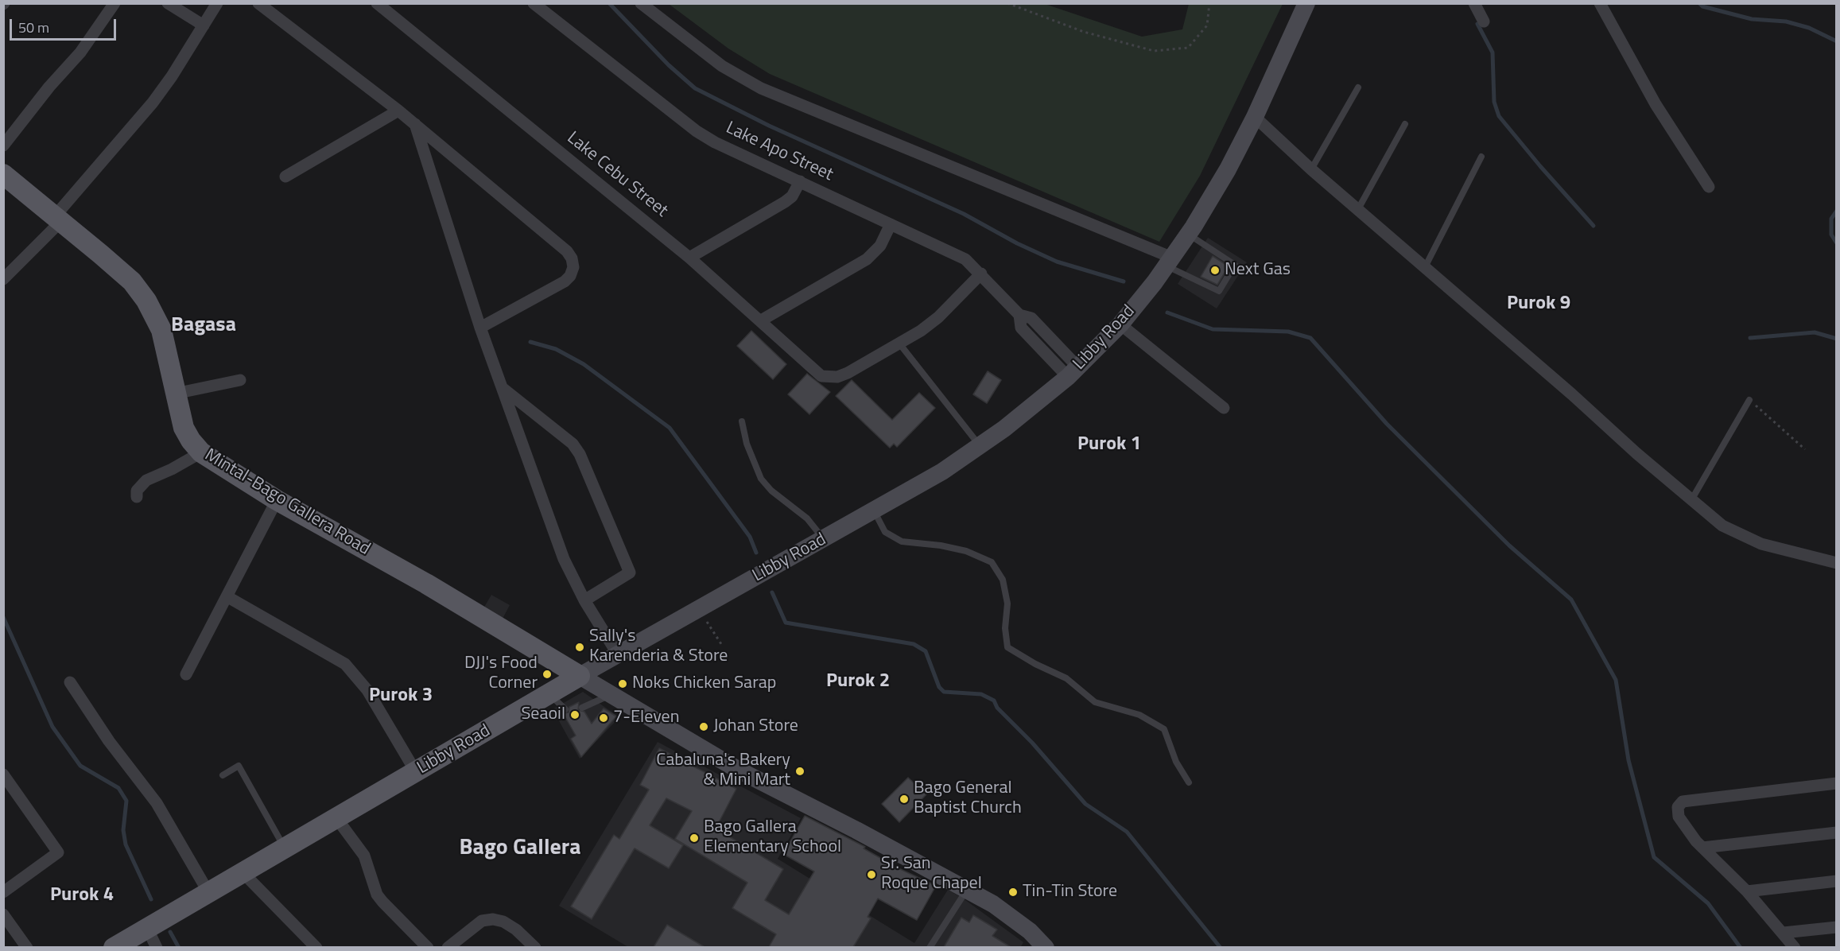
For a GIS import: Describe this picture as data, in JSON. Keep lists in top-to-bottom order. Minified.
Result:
{"streets":{"main road":["Libby Road","Mintal-Bago Gallera Road"],"street":["Lake Apo Street","Lake Cebu Street"]},"crossings":[["Lake Apo Street","Libby Road"],["Libby Road","Mintal-Bago Gallera Road"]],"districts":["Purok 9","Bagasa","Purok 1","Purok 2","Purok 3","Bago Gallera","Purok 4"],"places":["Next Gas","Sally's Karenderia & Store","DJJ's Food Corner","Noks Chicken Sarap","Seaoil","7-Eleven","Johan Store","Cabaluna's Bakery & Mini Mart","Bago General Baptist Church","Bago Gallera Elementary School","Sr. San Roque Chapel","Tin-Tin Store"],"scale_bar":"50 m"}
